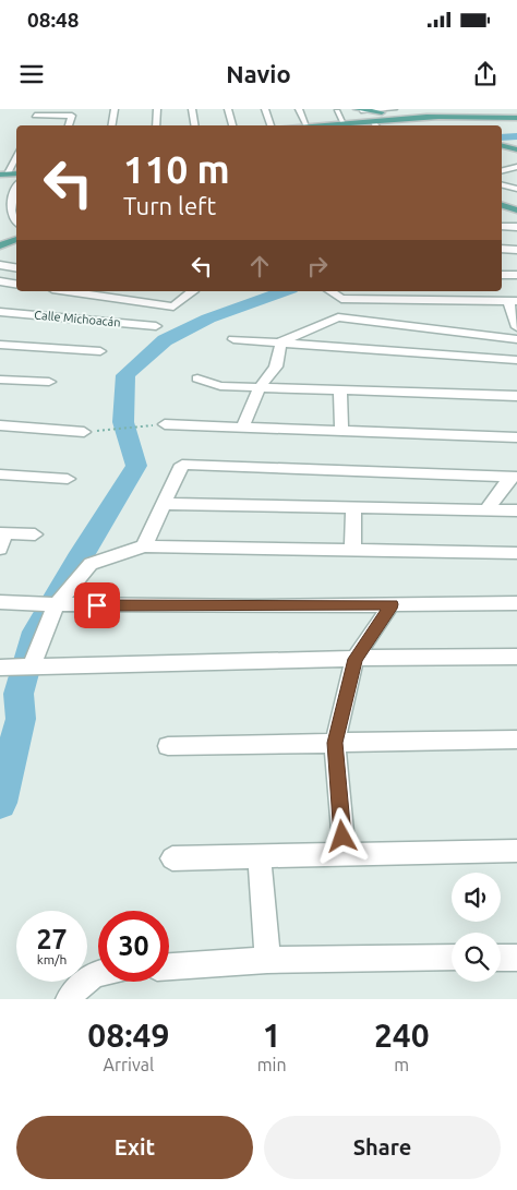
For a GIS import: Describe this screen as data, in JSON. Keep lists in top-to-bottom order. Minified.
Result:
{"streets":{"street":["Calle Michoacán"]},"page":{"status":"08:48","header":"Navio","turn":["110 m","Turn left"],"speed":"27 km/h","limit":"30","eta":["08:49","Arrival","1","min","240","m"],"buttons":["Exit","Share"]}}
